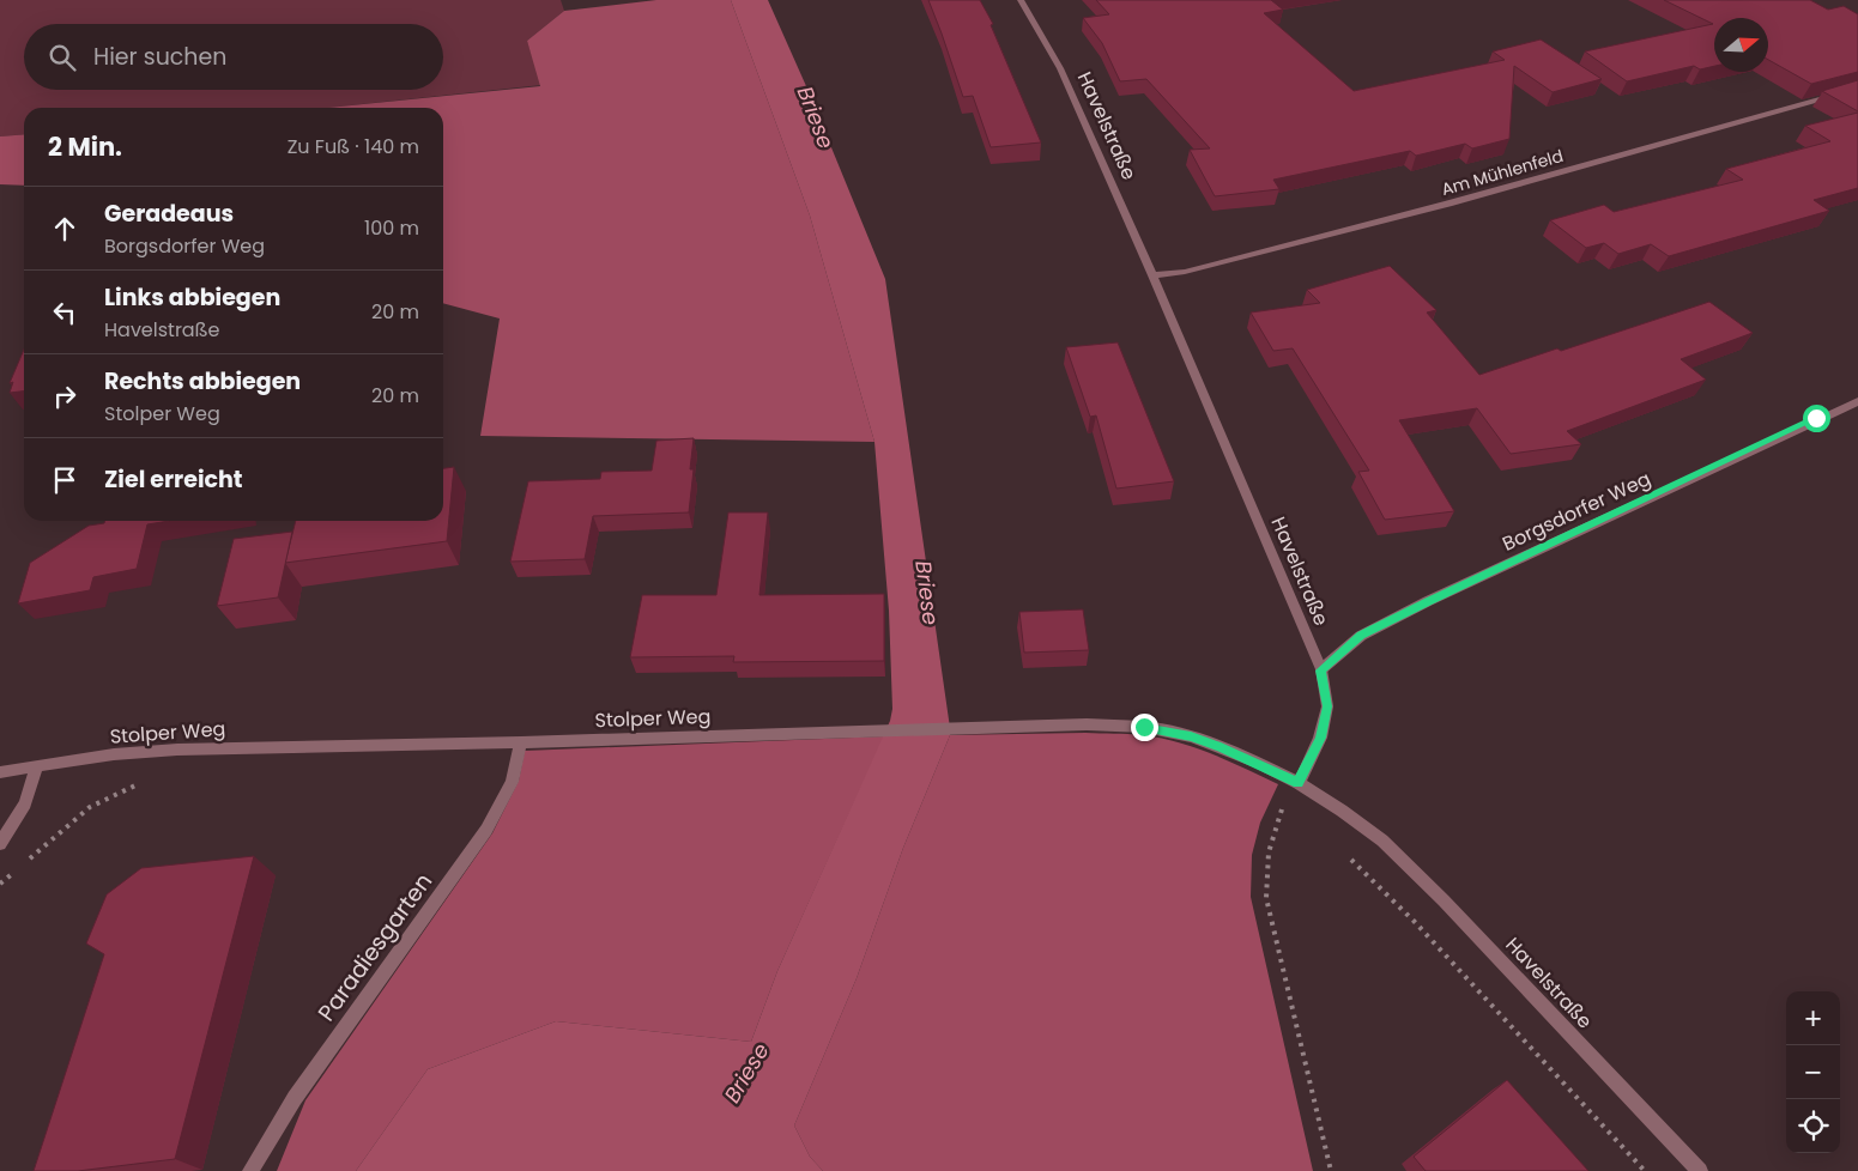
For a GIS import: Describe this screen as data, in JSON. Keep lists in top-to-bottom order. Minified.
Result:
{"streets":{"street":["Havelstraße","Am Mühlenfeld","Borgsdorfer Weg","Stolper Weg","Paradiesgarten"]},"crossings":[["Havelstraße","Am Mühlenfeld"],["Havelstraße","Borgsdorfer Weg"],["Havelstraße","Stolper Weg"],["Stolper Weg","Paradiesgarten"]],"water":["Briese"],"north":"right","page":{"search":"Hier suchen","heading":["2 Min.","Zu Fuß · 140 m"],"list":[["Geradeaus","Borgsdorfer Weg","100 m"],["Links abbiegen","Havelstraße","20 m"],["Rechts abbiegen","Stolper Weg","20 m"],"Ziel erreicht"],"map_buttons":["+","−"]}}
